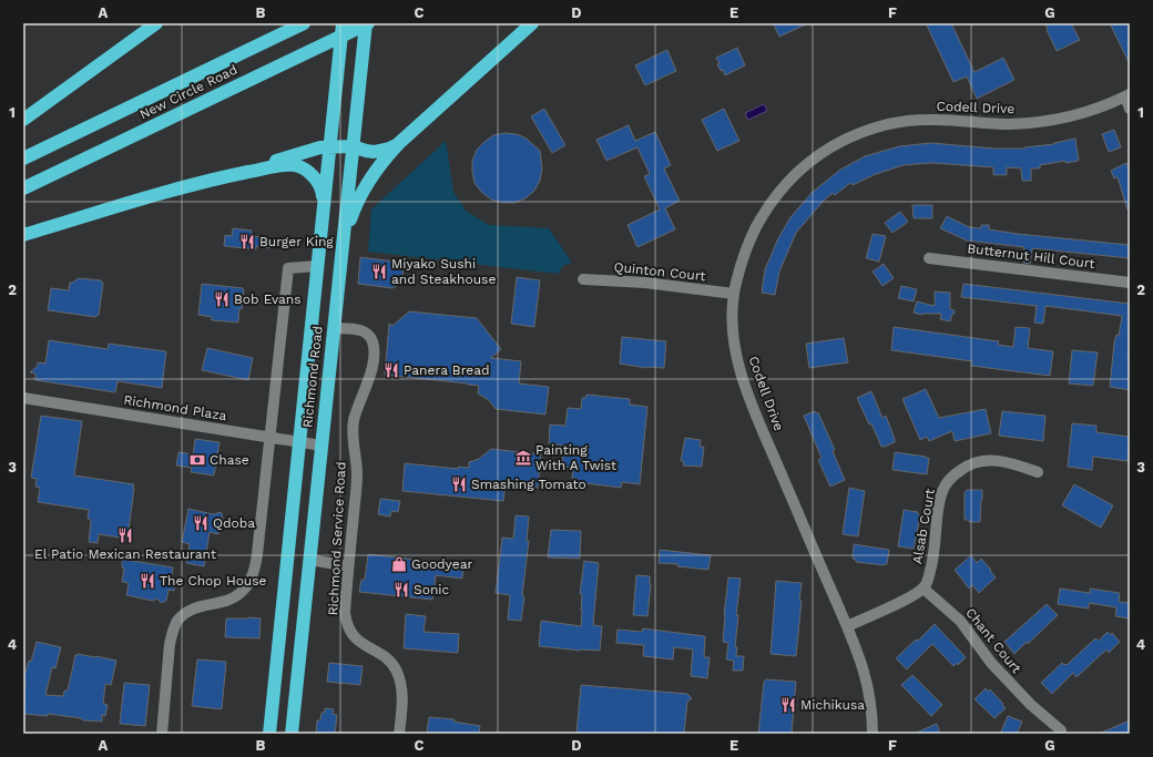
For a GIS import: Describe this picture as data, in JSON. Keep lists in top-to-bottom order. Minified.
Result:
{"streets":{"highway":["New Circle Road","Richmond Road"],"street":["Codell Drive","Butternut Hill Court","Quinton Court","Richmond Plaza","Alsab Court","Richmond Service Road","Chant Court"]},"crossings":[["New Circle Road","Richmond Road"],["Codell Drive","Quinton Court"],["Richmond Road","Richmond Plaza"],["Richmond Road","Richmond Service Road"],["Alsab Court","Chant Court"]],"places":{"restaurant":["Burger King","Miyako Sushi and Steakhouse","Bob Evans","Panera Bread","Smashing Tomato","Qdoba","El Patio Mexican Restaurant","The Chop House","Sonic","Michikusa"],"museum":["Painting With A Twist"],"bank":["Chase"],"shop":["Goodyear"]},"grid":{"columns":["A","B","C","D","E","F","G"],"rows":["1","2","3","4"]}}
